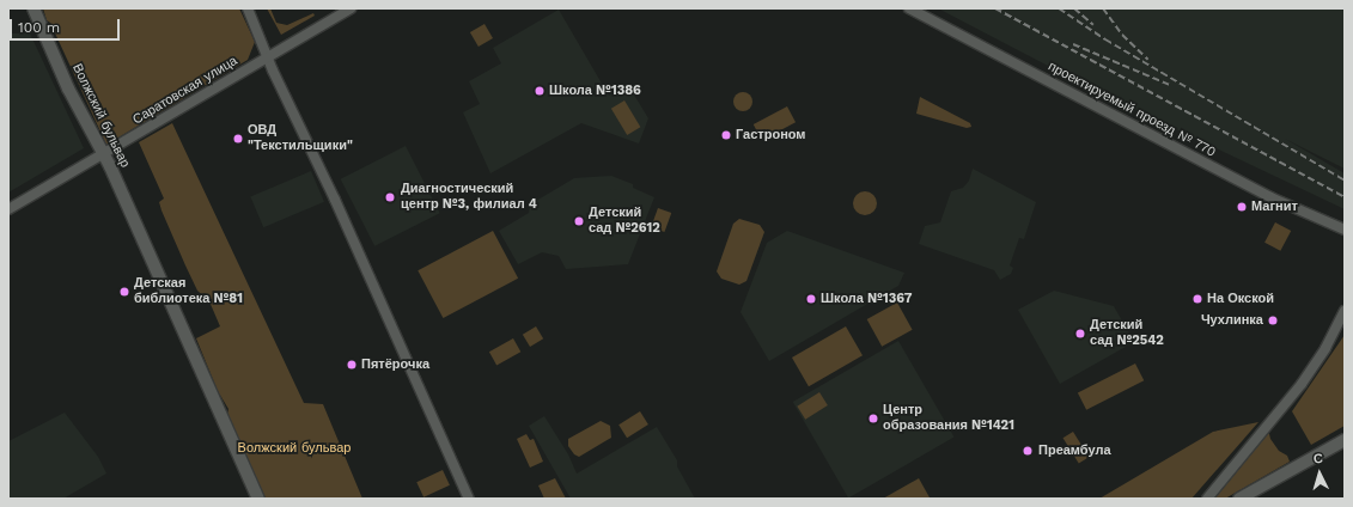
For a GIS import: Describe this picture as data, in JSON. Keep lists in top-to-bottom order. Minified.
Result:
{"streets":{"main road":["Волжский бульвар"],"street":["Саратовская улица","проектируемый проезд № 770"]},"crossings":[["Саратовская улица","Волжский бульвар"]],"parks":["Волжский бульвар"],"places":["Школа №1386","Гастроном","ОВД \"Текстильщики\"","Диагностический центр №3, филиал 4","Магнит","Детский сад №2612","Детская библиотека №81","Школа №1367","На Окской","Чухлинка","Детский сад №2542","Пятёрочка","Центр образования №1421","Преамбула"],"scale_bar":"100 m","north":"top"}
